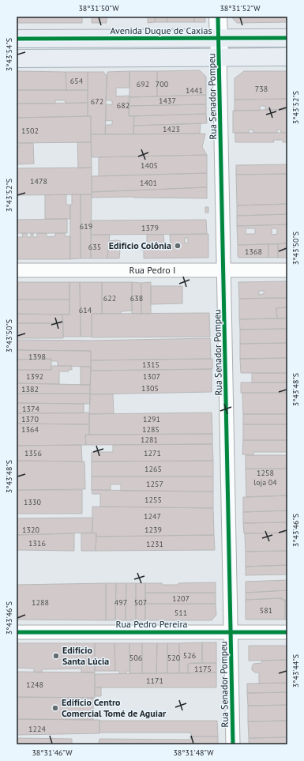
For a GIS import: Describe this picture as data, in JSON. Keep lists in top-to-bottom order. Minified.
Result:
{"streets":{"main road":["Avenida Duque de Caxias"],"street":["Rua Senador Pompeu","Rua Pedro I","Rua Pedro Pereira"]},"crossings":[["Avenida Duque de Caxias","Rua Senador Pompeu"],["Rua Senador Pompeu","Rua Pedro I"],["Rua Senador Pompeu","Rua Pedro Pereira"]],"places":["Edifício Colônia","Edifício Santa Lúcia","Edifício Centro Comercial Tomé de Aguiar"],"house_numbers":["654","692","700","738","1441","1437","672","682","1423","1502","1405","1478","1401","619","1379","635","1368","622","638","614","1398","1315","1392","1307","1305","1382","1374","1370","1291","1364","1285","1281","1356","1271","1265","1258 loja 04","1257","1255","1330","1247","1320","1239","1316","1231","1207","1288","497","507","581","511","526","506","520","1175","1171","1248","1224"],"coordinates":["38°31'50\"W","38°31'52\"W","3°43'54\"S","3°43'52\"S","3°43'50\"S","3°43'48\"S","3°43'46\"S","3°43'44\"S","38°31'46\"W","38°31'48\"W"]}
